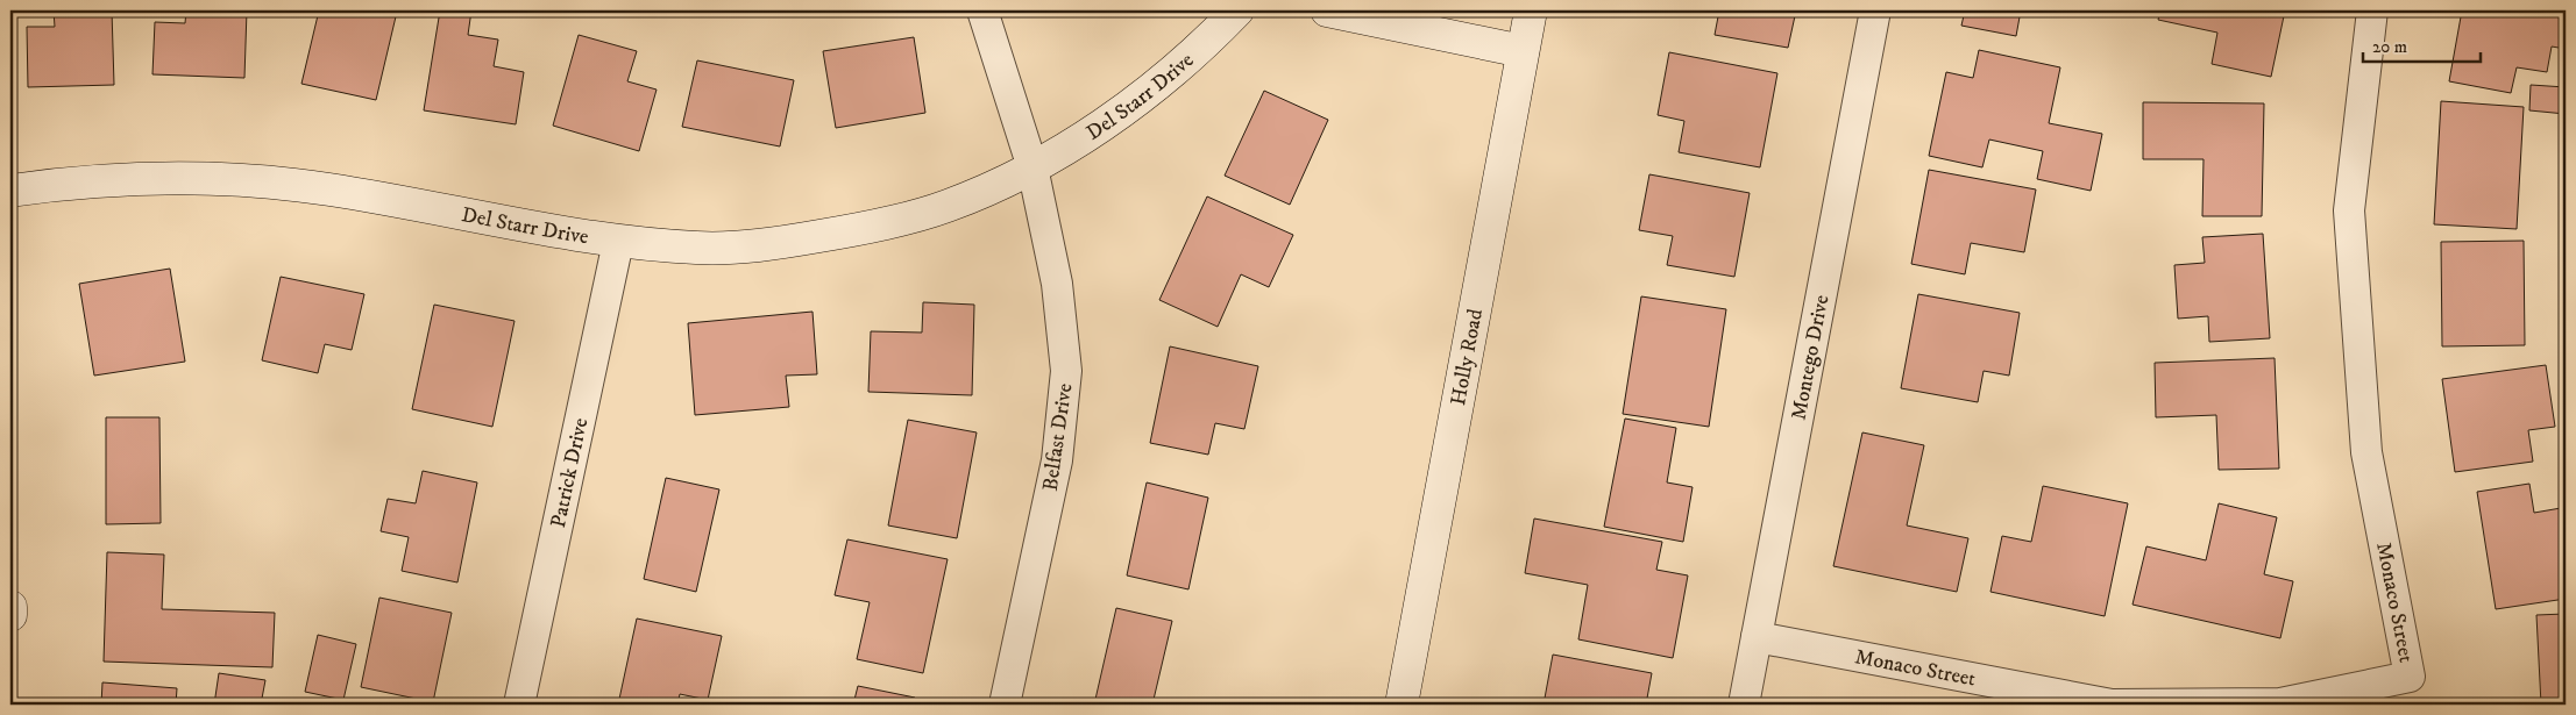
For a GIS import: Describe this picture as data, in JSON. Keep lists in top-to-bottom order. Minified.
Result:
{"streets":{"street":["Del Starr Drive","Holly Road","Montego Drive","Belfast Drive","Patrick Drive","Monaco Street"]},"crossings":[["Del Starr Drive","Belfast Drive"],["Del Starr Drive","Patrick Drive"],["Montego Drive","Monaco Street"]],"scale_bar":"20 m"}
